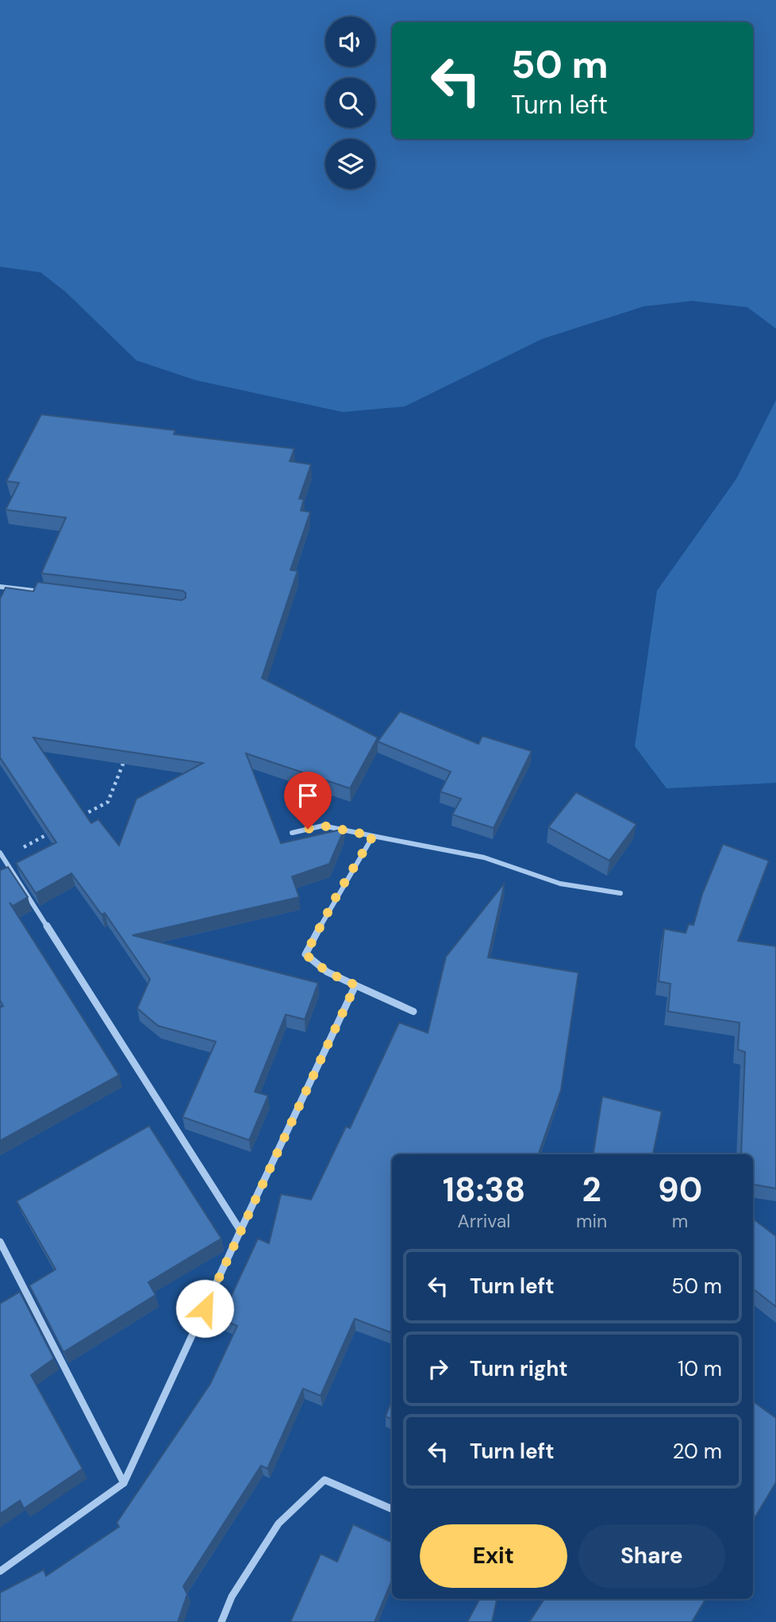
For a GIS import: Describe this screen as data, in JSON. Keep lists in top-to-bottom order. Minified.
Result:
{"page":{"turn":["50 m","Turn left"],"eta":["18:38","Arrival","2","min","90","m"],"list":[{"name":"Turn left","value":"50 m"},{"name":"Turn right","value":"10 m"},{"name":"Turn left","value":"20 m"}],"buttons":["Exit","Share"]}}
